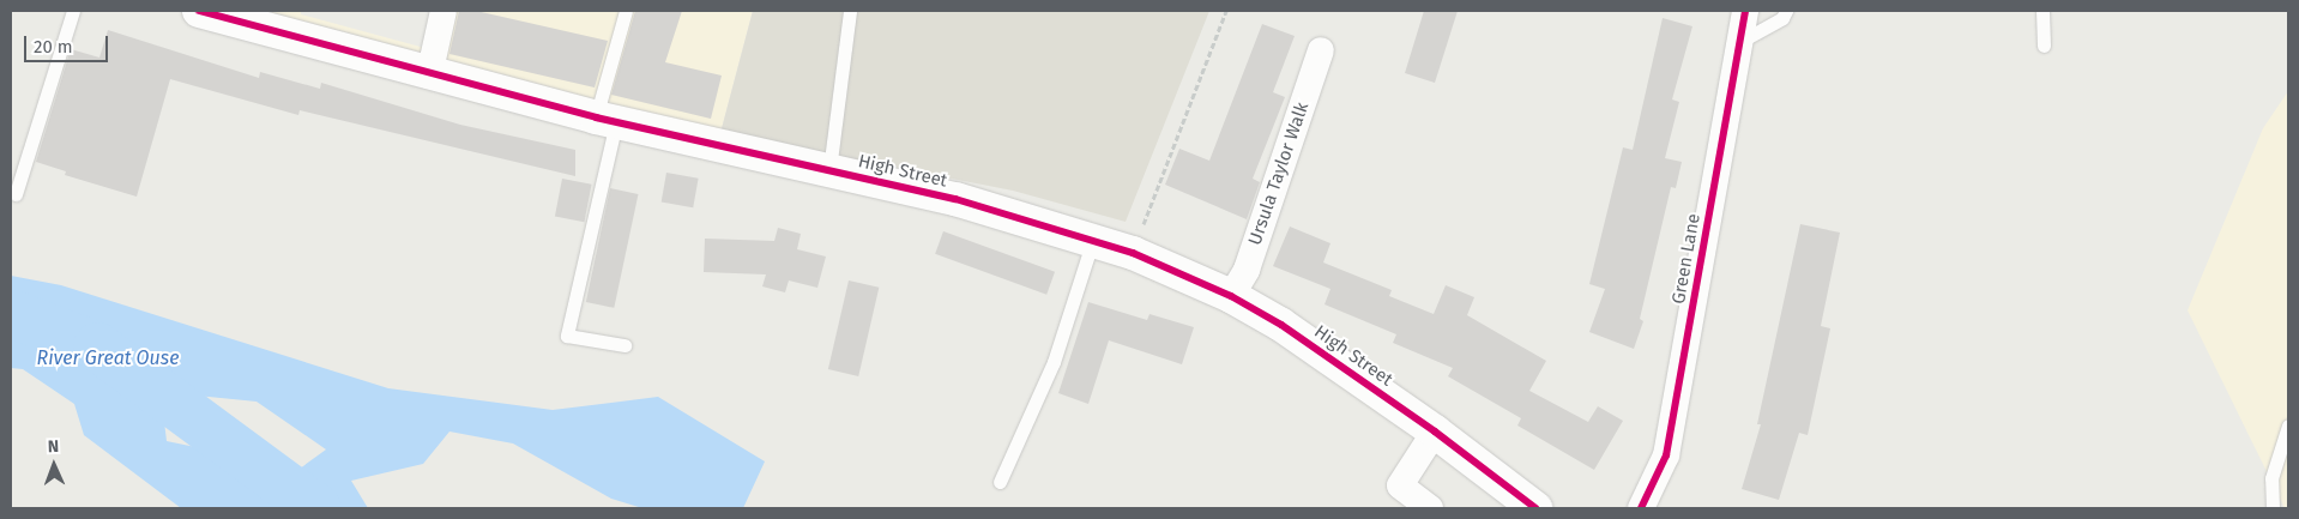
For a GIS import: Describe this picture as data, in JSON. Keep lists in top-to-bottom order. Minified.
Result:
{"streets":{"street":["High Street","Ursula Taylor Walk","Green Lane"]},"crossings":[["High Street","Ursula Taylor Walk"]],"water":["River Great Ouse"],"scale_bar":"20 m","north":"top"}
